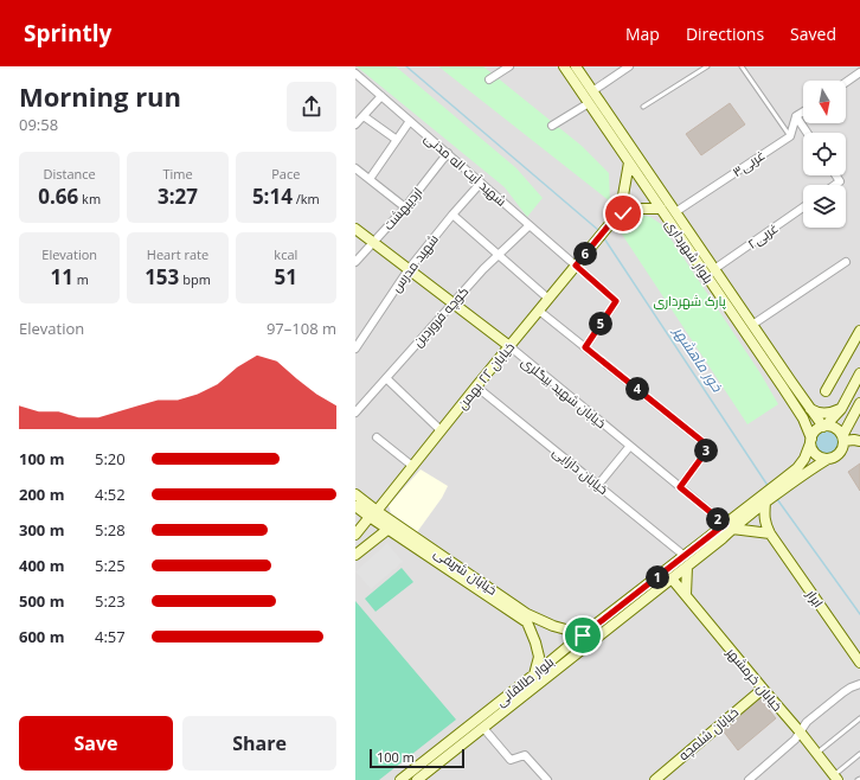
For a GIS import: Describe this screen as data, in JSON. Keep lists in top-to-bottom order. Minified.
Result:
{"streets":{"main road":["بلوار شهرداری","خیابان ۲۲ بهمن","خیابان شهید بیگلری","خیابان شریفی","ابرار","خیابان خرمشهر","بلوار طالقانی","خیابان شلمچه"],"street":["۳غربی","شهید آیت اله مدنی","اردیبهشت","۲غربی","شهید مدرس","کوچه فروردین","خیابان دارایی"]},"crossings":[["۳غربی","بلوار شهرداری"],["شهید آیت اله مدنی","اردیبهشت"],["شهید آیت اله مدنی","شهید مدرس"],["شهید آیت اله مدنی","کوچه فروردین"],["شهید آیت اله مدنی","خیابان ۲۲ بهمن"],["اردیبهشت","خیابان شهید بیگلری"],["۲غربی","بلوار شهرداری"],["شهید مدرس","خیابان شهید بیگلری"],["کوچه فروردین","خیابان شهید بیگلری"],["خیابان ۲۲ بهمن","خیابان شهید بیگلری"],["خیابان ۲۲ بهمن","خیابان دارایی"],["خیابان ۲۲ بهمن","خیابان شریفی"],["خیابان شهید بیگلری","بلوار طالقانی"],["خیابان دارایی","بلوار طالقانی"],["خیابان شریفی","بلوار طالقانی"],["خیابان خرمشهر","بلوار طالقانی"],["خیابان خرمشهر","خیابان شلمچه"]],"water":["خور ماهشهر"],"parks":["پارک شهرداری"],"scale_bar":"100 m","north":"bottom","page":{"header":"Sprintly","nav":["Map","Directions","Saved"],"heading":["Morning run","09:58"],"stats":[["Distance","0.66 km"],["Time","3:27"],["Pace","5:14 /km"],["Elevation","11 m"],["Heart rate","153 bpm"],["kcal","51"]],"pins":["6","5","4","3","2","1"],"chart":["Elevation","97–108 m"],"list":[{"name":"100 m","note":"5:20"},{"name":"200 m","note":"4:52"},{"name":"300 m","note":"5:28"},{"name":"400 m","note":"5:25"},{"name":"500 m","note":"5:23"},{"name":"600 m","note":"4:57"}],"buttons":["Save","Share"],"scale":"100 m"}}
